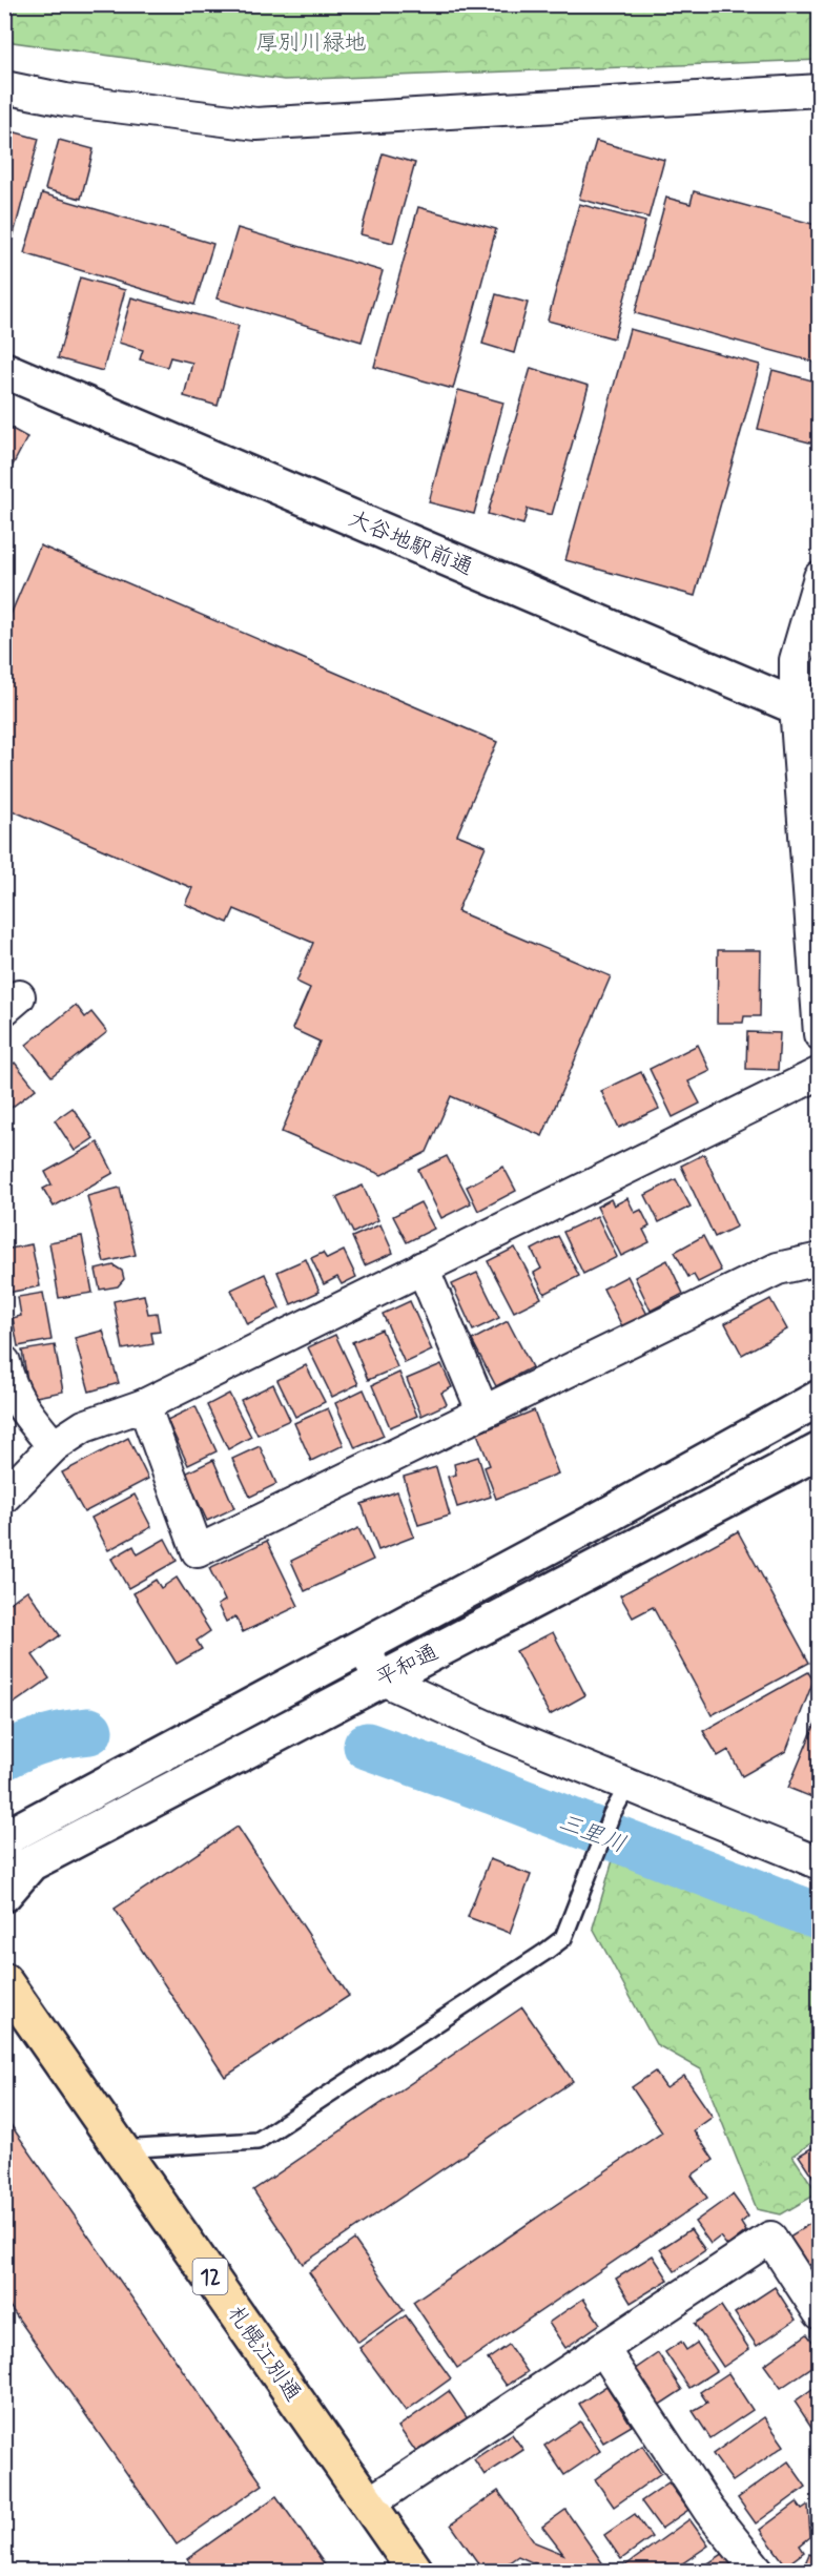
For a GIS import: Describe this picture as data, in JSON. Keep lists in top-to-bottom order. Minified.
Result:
{"streets":{"highway":["12","札幌江別通"],"street":["大谷地駅前通","平和通"]},"water":["三里川"],"parks":["厚別川緑地"]}
